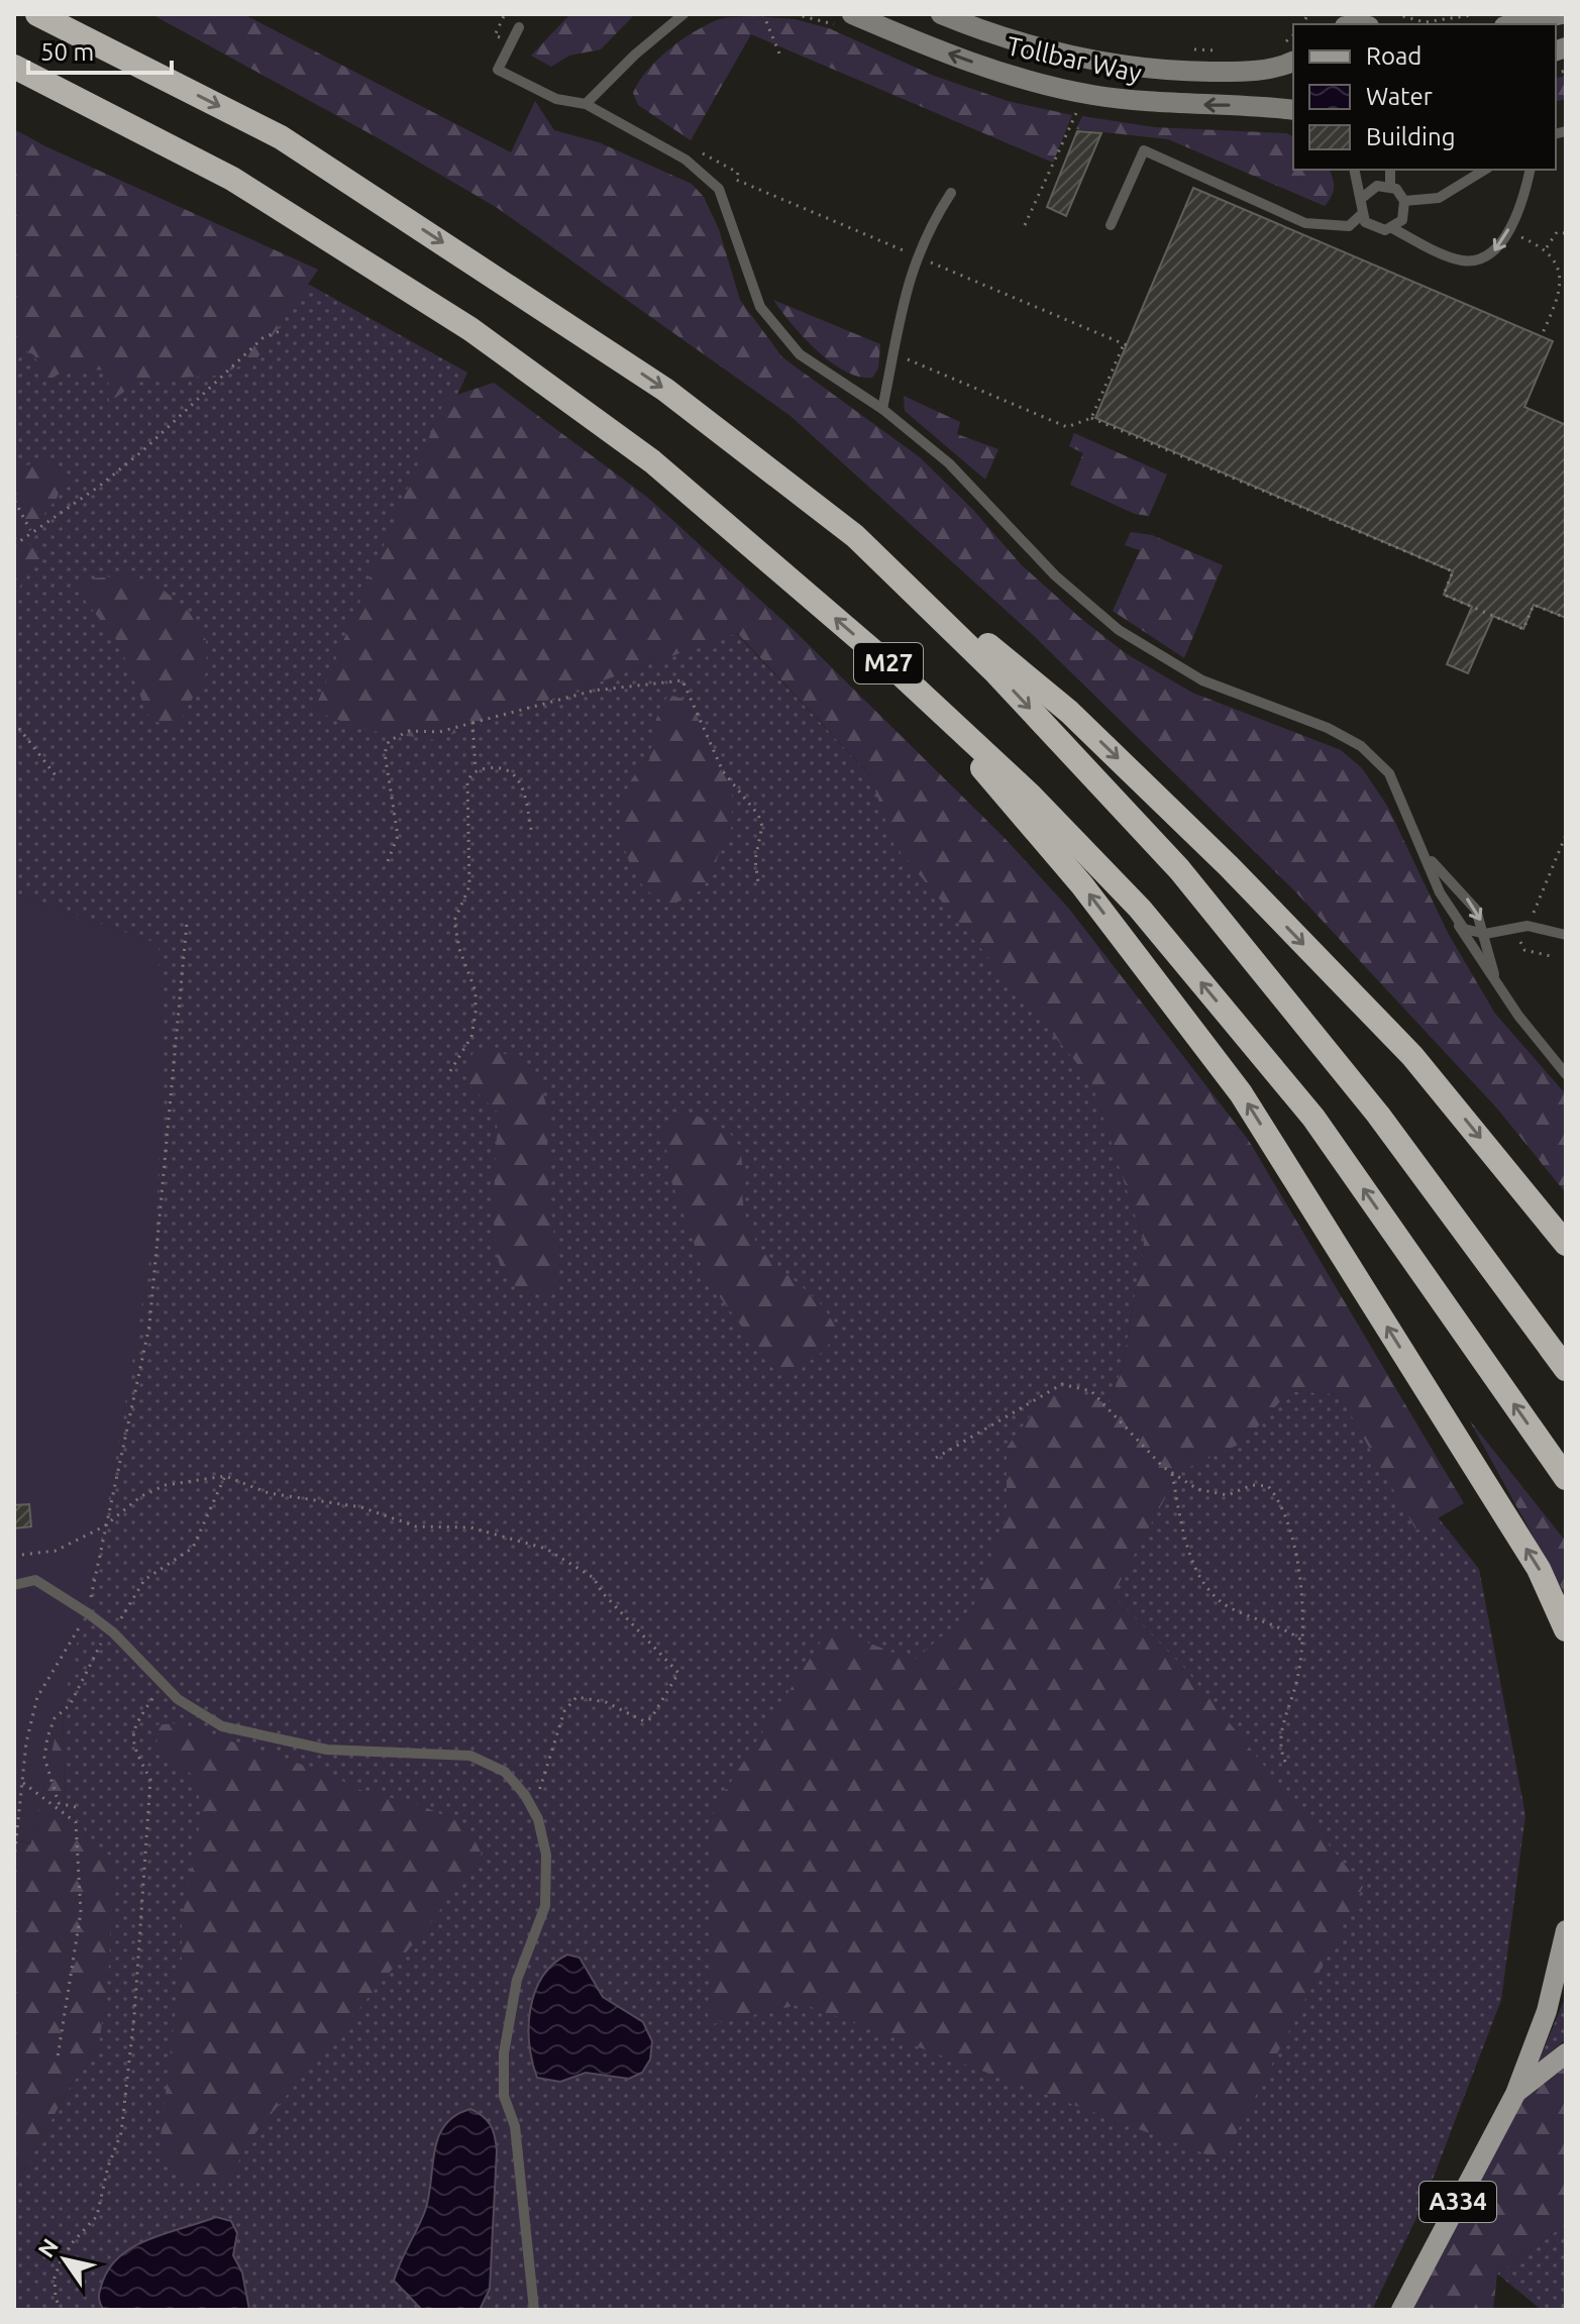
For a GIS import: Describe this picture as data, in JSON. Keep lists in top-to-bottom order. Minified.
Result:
{"streets":{"highway":["M27"],"main road":["Tollbar Way","A334"]},"legend":["Road","Water","Building"],"scale_bar":"50 m","north":"top left"}
